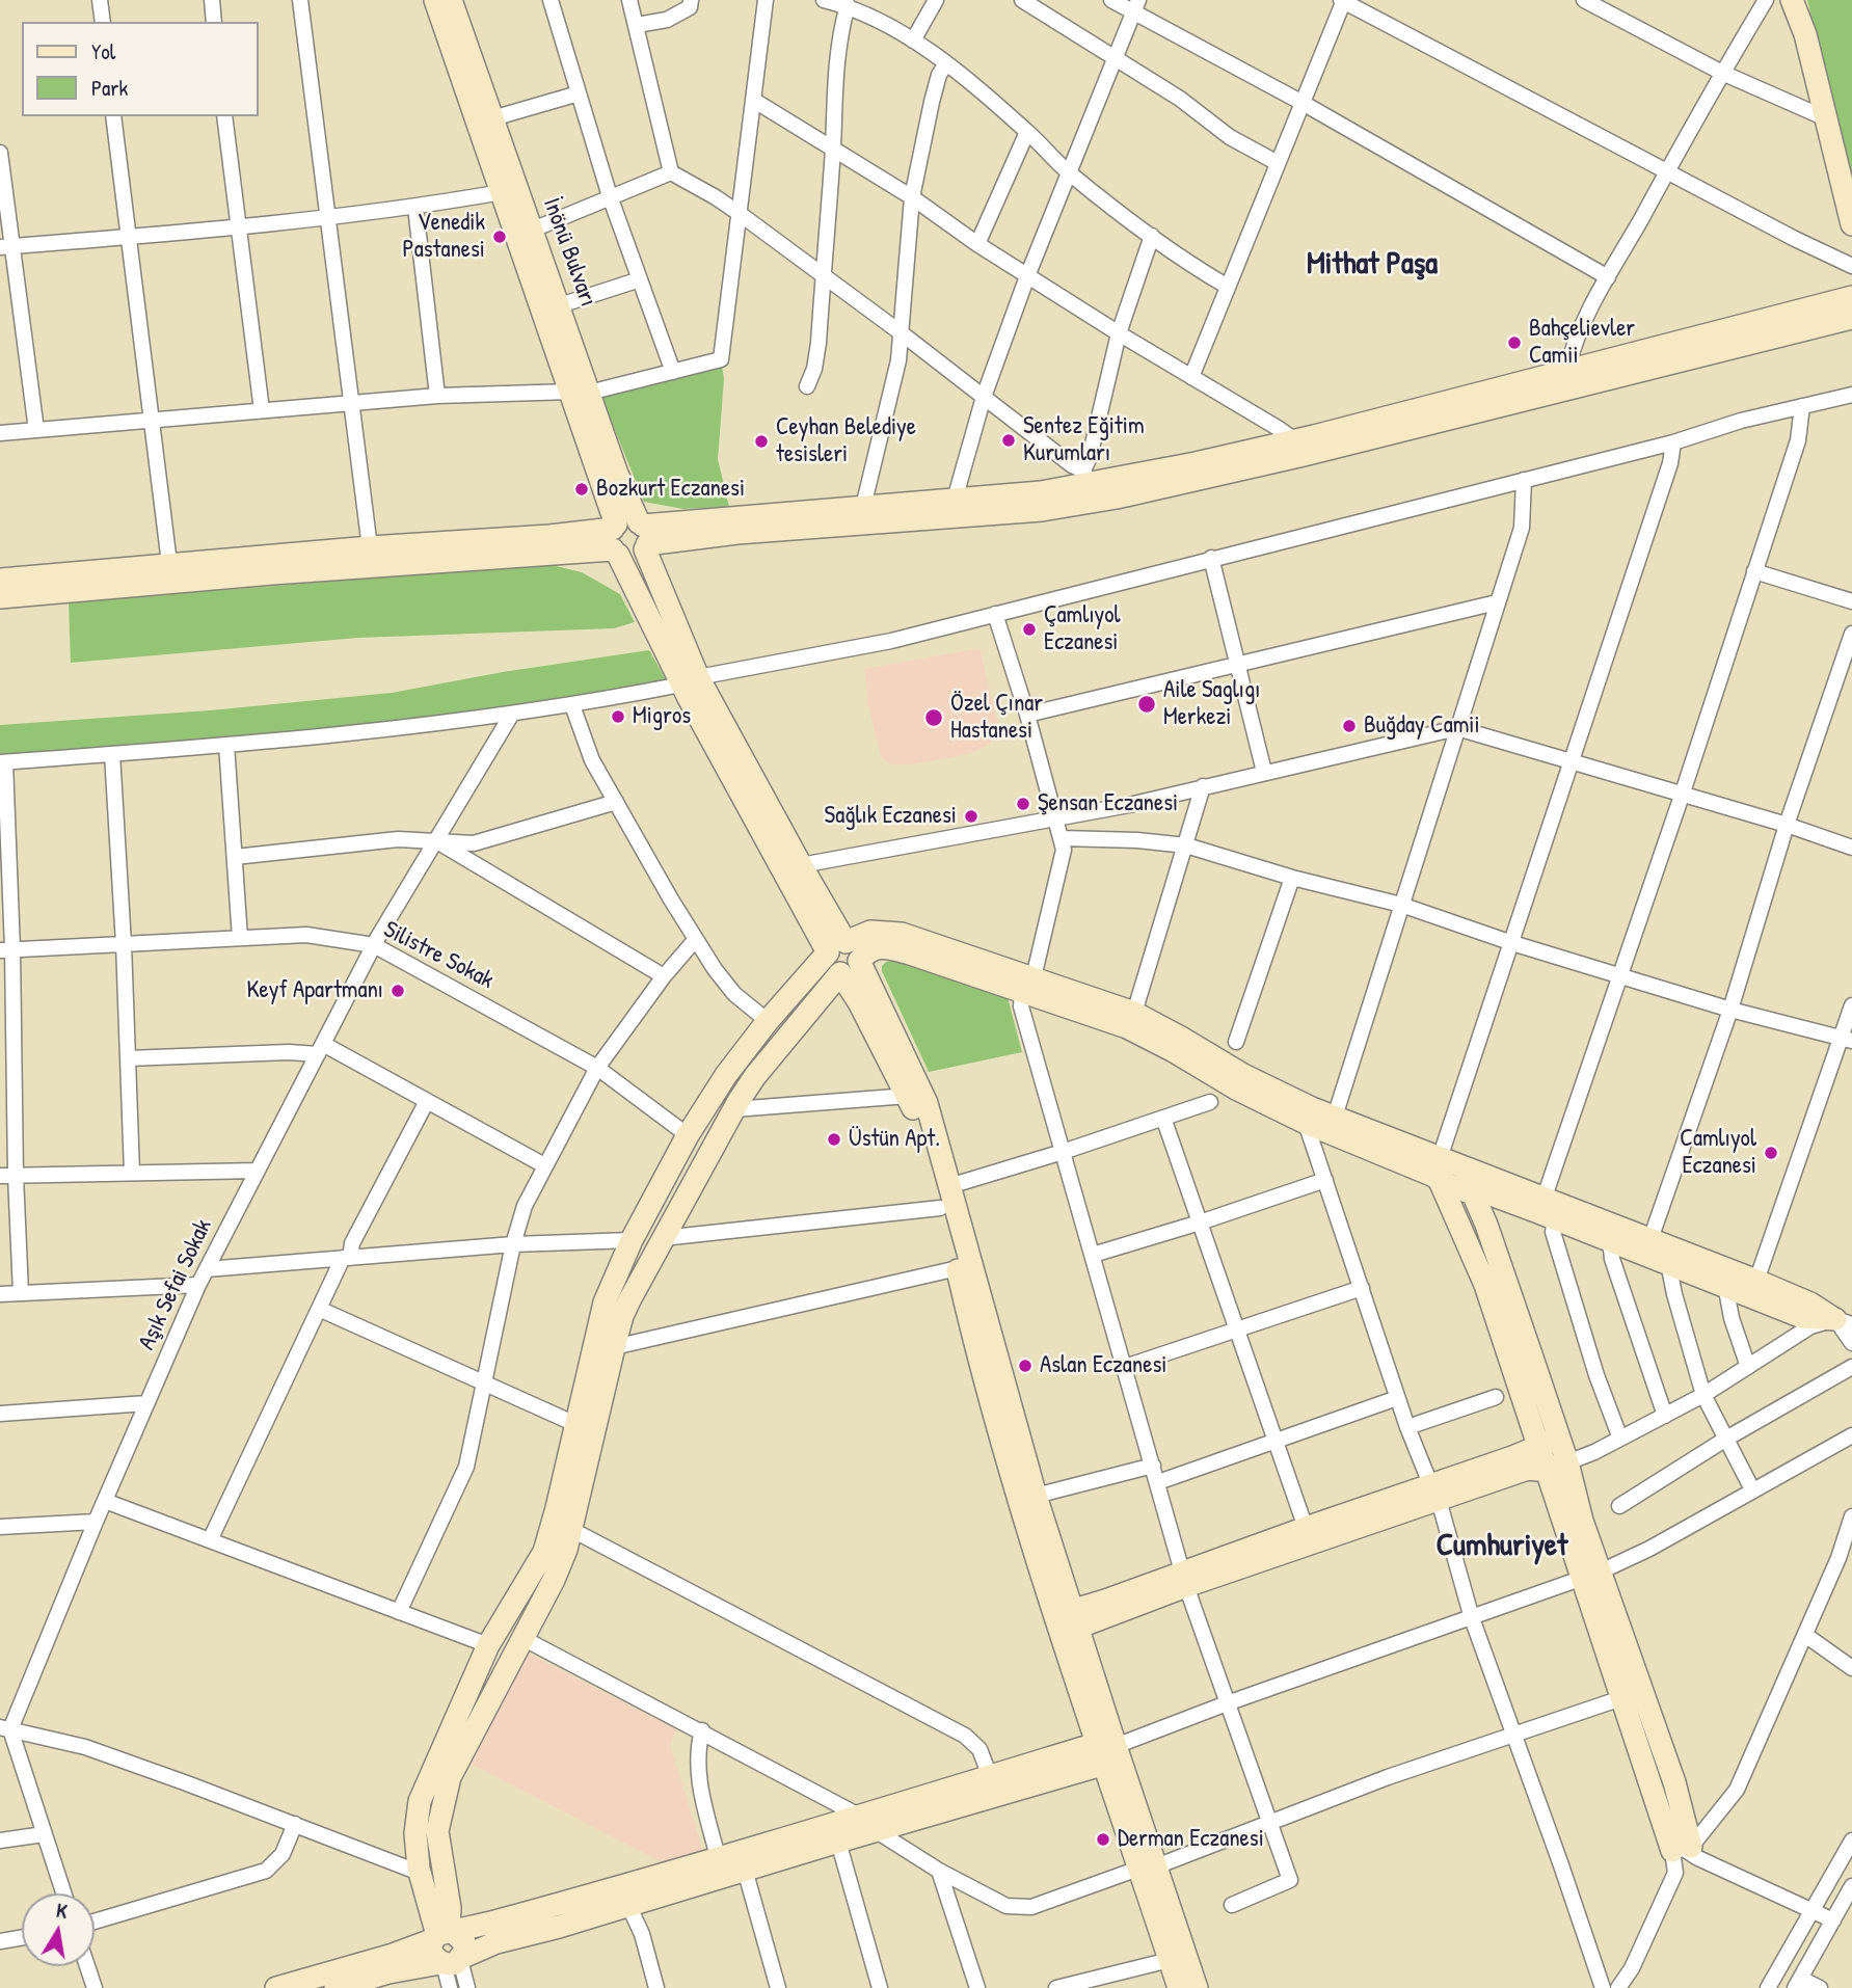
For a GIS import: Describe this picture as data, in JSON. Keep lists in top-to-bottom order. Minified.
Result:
{"streets":{"street":["İnönü Bulvarı","Silistre Sokak","Aşık Sefai Sokak"]},"crossings":[["Silistre Sokak","Aşık Sefai Sokak"]],"districts":["Mithat Paşa","Cumhuriyet"],"places":["Venedik Pastanesi","Bahçelievler Camii","Sentez Eğitim Kurumları","Ceyhan Belediye tesisleri","Bozkurt Eczanesi","Çamlıyol Eczanesi","Aile Saglıgı Merkezi","Migros","Özel Çınar Hastanesi","Buğday Camii","Şensan Eczanesi","Sağlık Eczanesi","Keyf Apartmanı","Üstün Apt.","Camlıyol Eczanesi","Aslan Eczanesi","Derman Eczanesi"],"legend":["Yol","Park"],"north":"top"}
